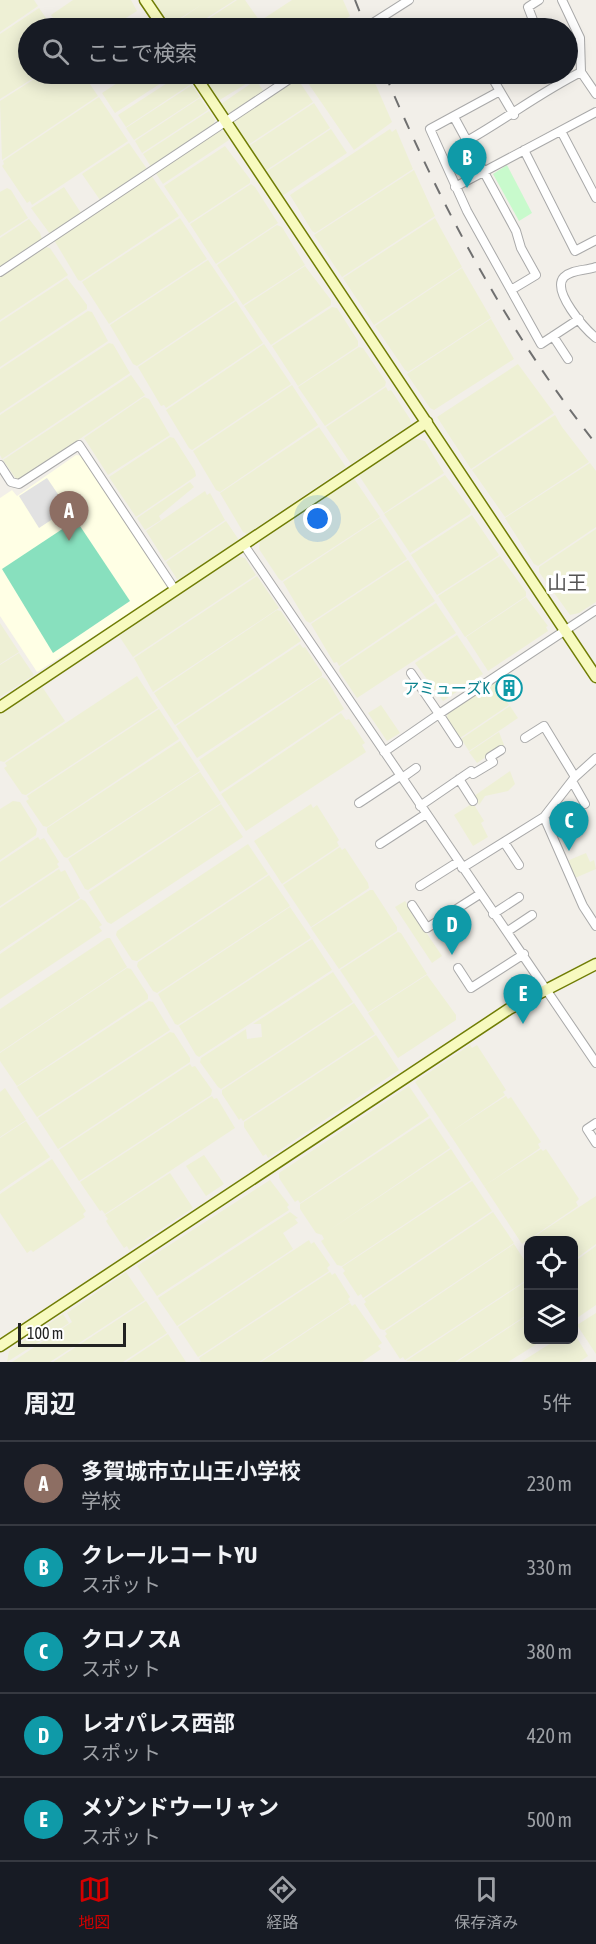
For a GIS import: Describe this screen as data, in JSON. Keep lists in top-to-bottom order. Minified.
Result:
{"districts":["山王"],"places":{"building":["アミューズK"]},"scale_bar":"100 m","page":{"search":"ここで検索","pins":["B","A","C","D","E"],"scale":"100 m","heading":["周辺","5件"],"list":[{"mark":"A","name":"多賀城市立山王小学校","note":"学校","value":"230 m"},{"mark":"B","name":"クレールコートYU","note":"スポット","value":"330 m"},{"mark":"C","name":"クロノスA","note":"スポット","value":"380 m"},{"mark":"D","name":"レオパレス西部","note":"スポット","value":"420 m"},{"mark":"E","name":"メゾンドウーリャン","note":"スポット","value":"500 m"}],"nav":["地図","経路","保存済み"]}}
